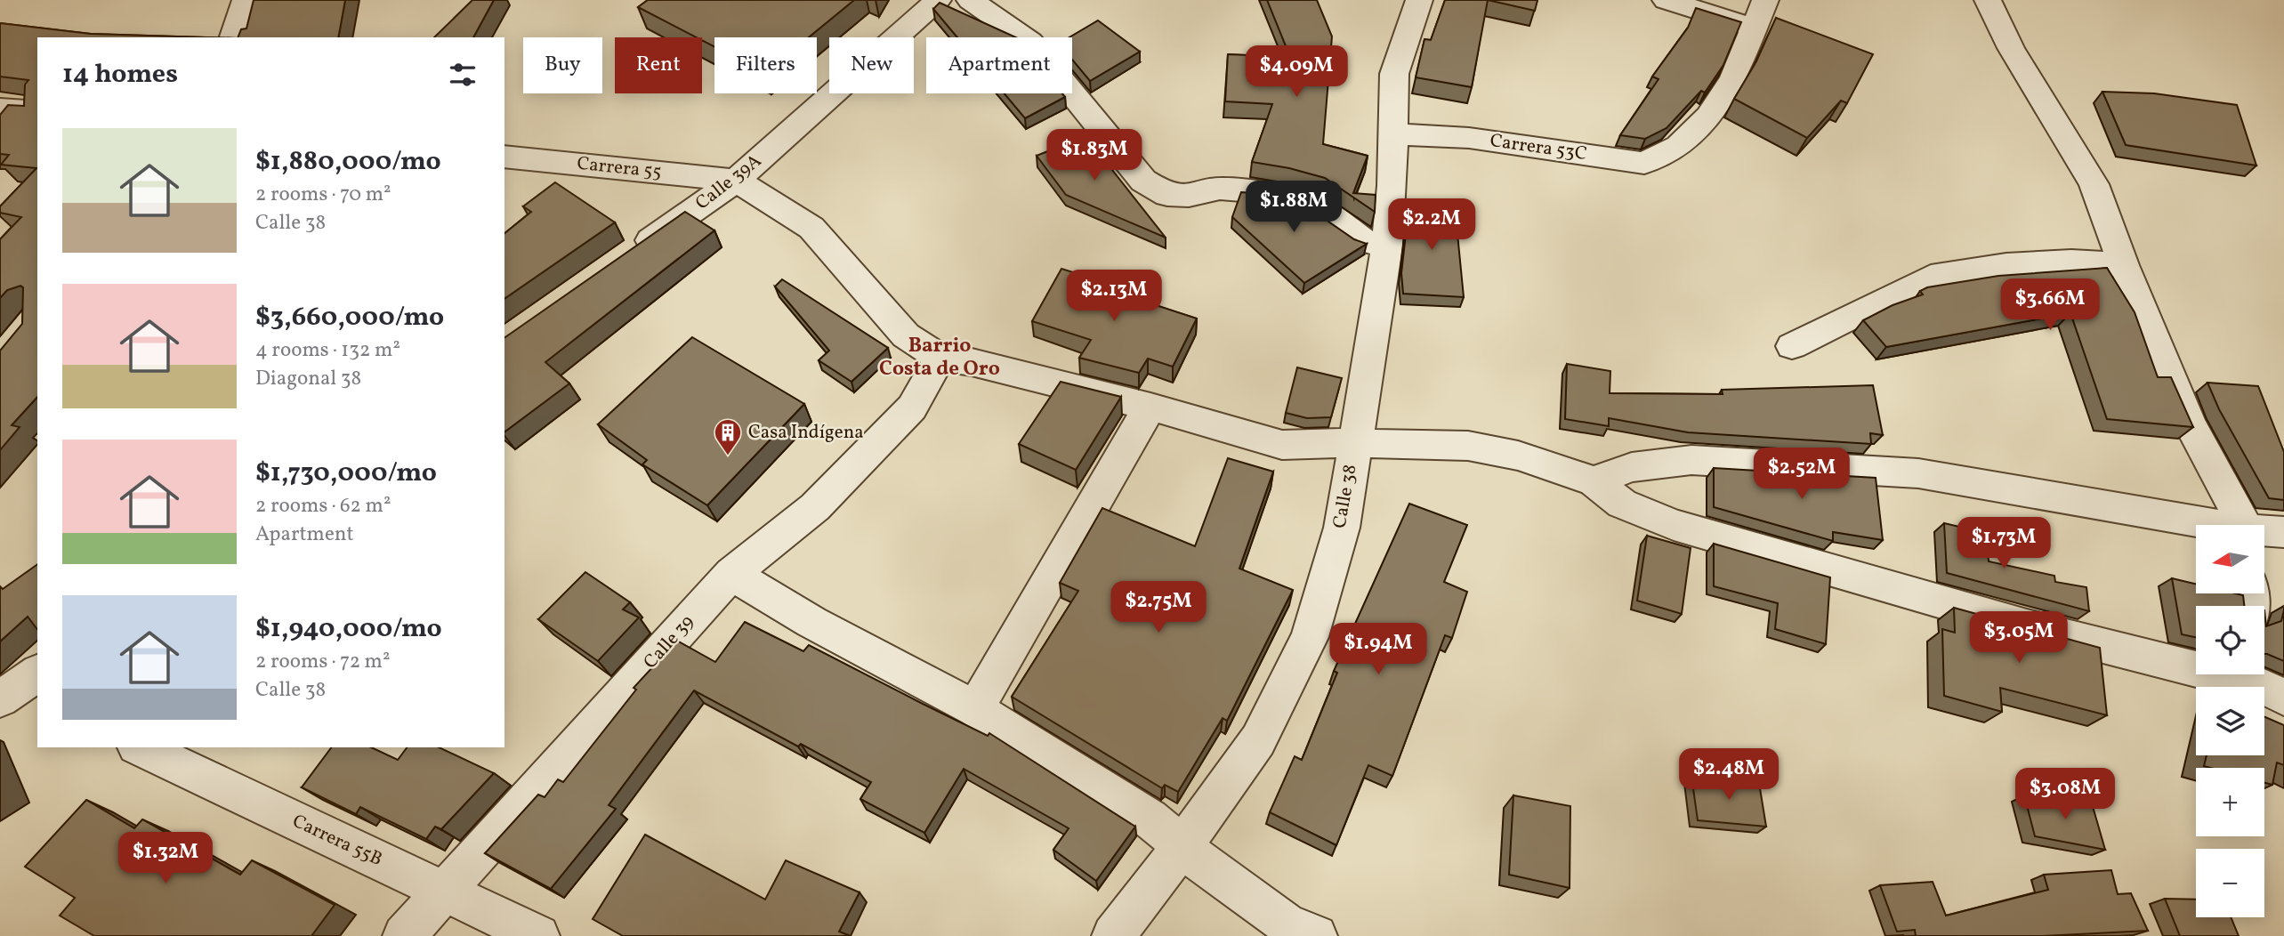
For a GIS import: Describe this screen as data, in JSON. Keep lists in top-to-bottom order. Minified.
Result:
{"streets":{"street":["Carrera 53C","Carrera 55","Calle 39A","Calle 38","Calle 39","Carrera 55B"]},"crossings":[["Carrera 53C","Calle 38"],["Carrera 55","Calle 39A"],["Calle 39","Carrera 55B"]],"districts":["Barrio Costa de Oro"],"places":{"building":["Casa Indígena"]},"north":"left","page":{"chip":["Buy","Rent","Filters","New","Apartment"],"heading":"14 homes","price":["$4.09M","$1.83M","$1.88M","$2.2M","$2.13M","$3.66M","$2.52M","$1.73M","$2.75M","$3.05M","$1.94M","$2.48M","$3.08M","$1.32M"],"list":[{"name":"$1,880,000/mo","note":"2 rooms · 70 m² · Calle 38"},{"name":"$3,660,000/mo","note":"4 rooms · 132 m² · Diagonal 38"},{"name":"$1,730,000/mo","note":"2 rooms · 62 m² · Apartment"},{"name":"$1,940,000/mo","note":"2 rooms · 72 m² · Calle 38"}],"map_buttons":["+","−"]}}
